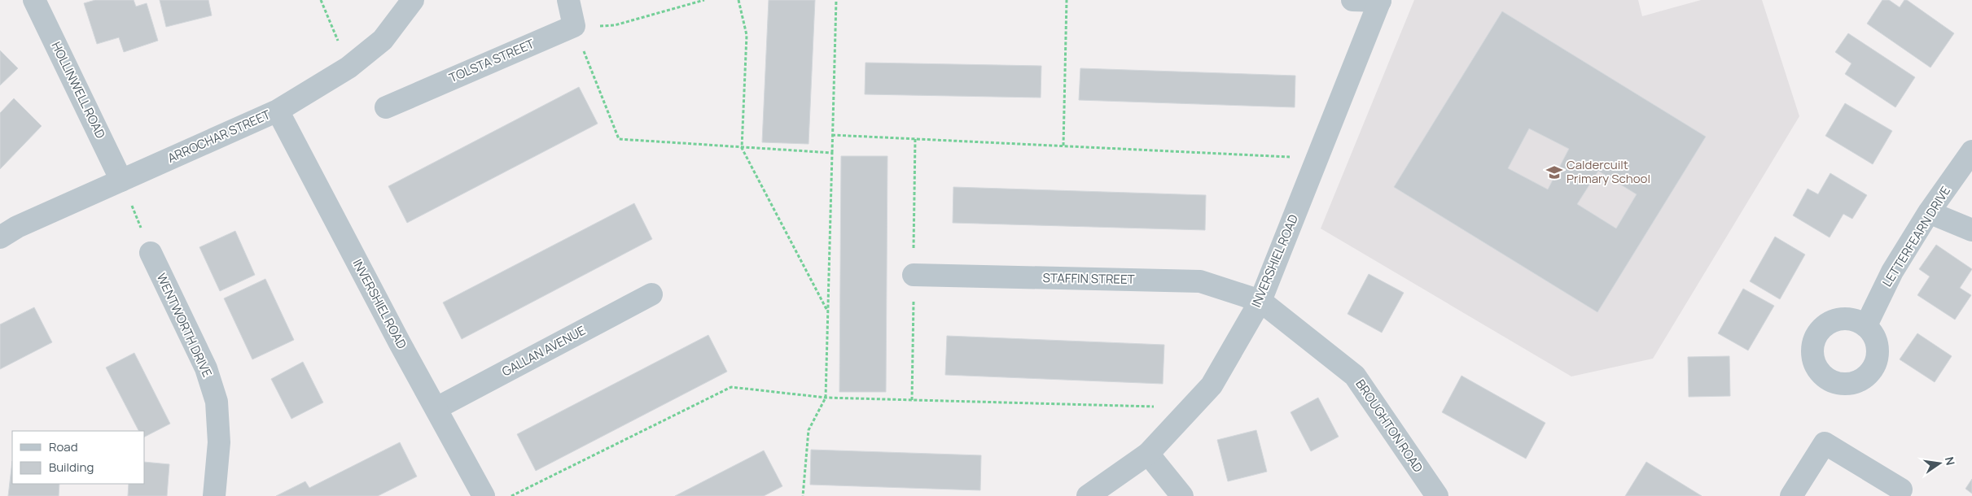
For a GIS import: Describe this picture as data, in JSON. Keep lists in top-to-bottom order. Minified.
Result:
{"streets":{"street":["TOLSTA STREET","HOLLINWELL ROAD","ARROCHAR STREET","LETTERFEARN DRIVE","INVERSHIEL ROAD","STAFFIN STREET","WENTWORTH DRIVE","GALLAN AVENUE","BROUGHTON ROAD"]},"crossings":[["HOLLINWELL ROAD","ARROCHAR STREET"],["ARROCHAR STREET","INVERSHIEL ROAD"],["INVERSHIEL ROAD","STAFFIN STREET"],["INVERSHIEL ROAD","GALLAN AVENUE"],["INVERSHIEL ROAD","BROUGHTON ROAD"],["STAFFIN STREET","BROUGHTON ROAD"]],"places":{"school or university":["Caldercuilt Primary School"]},"legend":["Road","Building"],"north":"right"}
